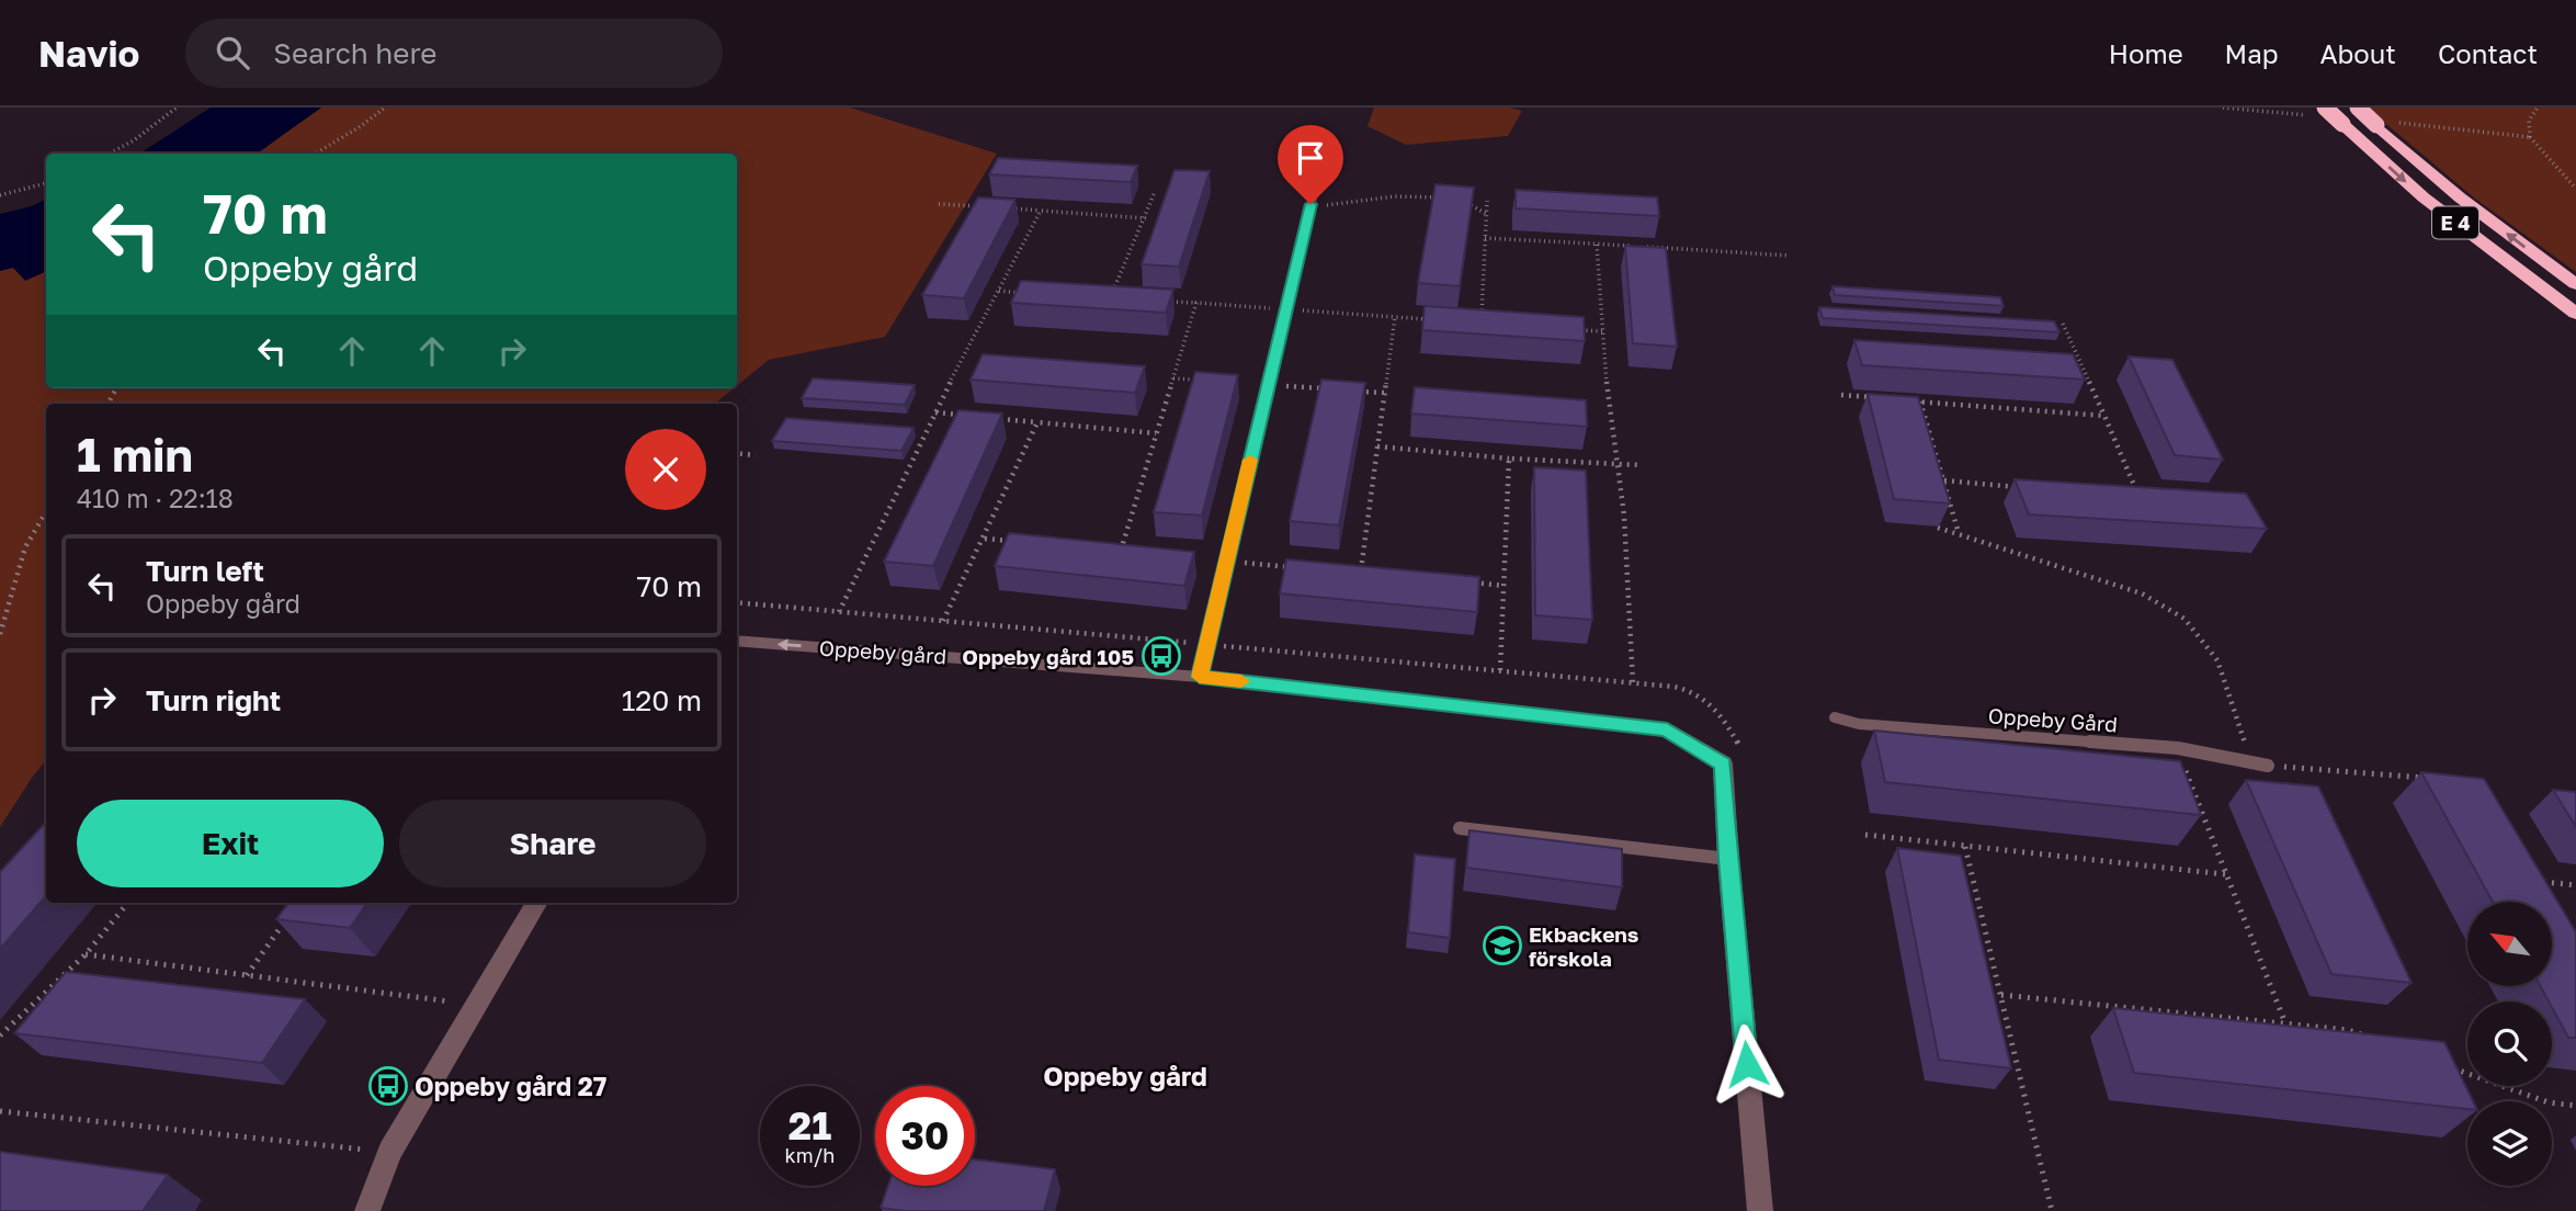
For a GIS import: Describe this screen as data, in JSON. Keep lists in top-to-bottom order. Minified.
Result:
{"streets":{"highway":["E 4"],"street":["Oppeby gård"],"lane":["Oppeby Gård"]},"districts":["Oppeby gård"],"places":{"bus stop":["Oppeby gård 105","Oppeby gård 27"],"school or university":["Ekbackens förskola"]},"north":"top left","page":{"header":"Navio","search":"Search here","nav":["Home","Map","About","Contact"],"turn":["70 m","Oppeby gård"],"heading":["1 min","410 m · 22:18"],"list":[{"name":"Turn left","note":"Oppeby gård","value":"70 m"},{"name":"Turn right","value":"120 m"}],"buttons":["Exit","Share"],"speed":"21 km/h","limit":"30"}}
